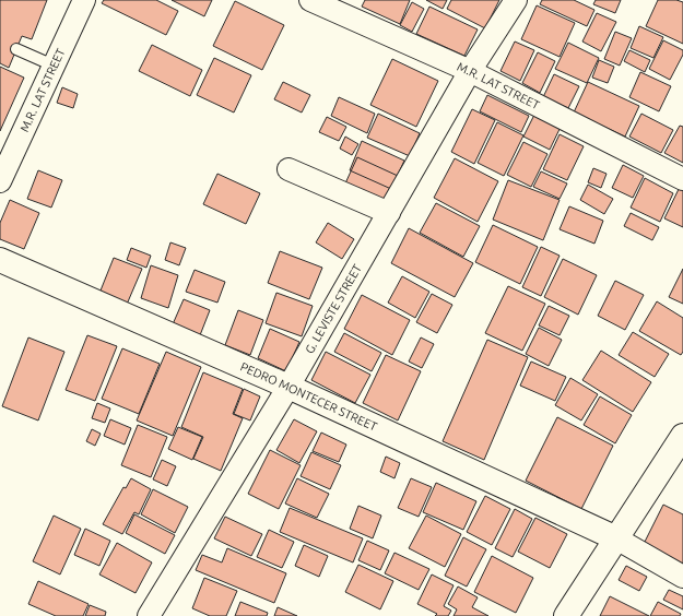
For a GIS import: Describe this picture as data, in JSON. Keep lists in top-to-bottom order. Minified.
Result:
{"streets":{"main road":["PEDRO MONTECER STREET"],"street":["M.R. LAT STREET","G. LEVISTE STREET"]},"crossings":[["M.R. LAT STREET","G. LEVISTE STREET"],["G. LEVISTE STREET","PEDRO MONTECER STREET"]]}
